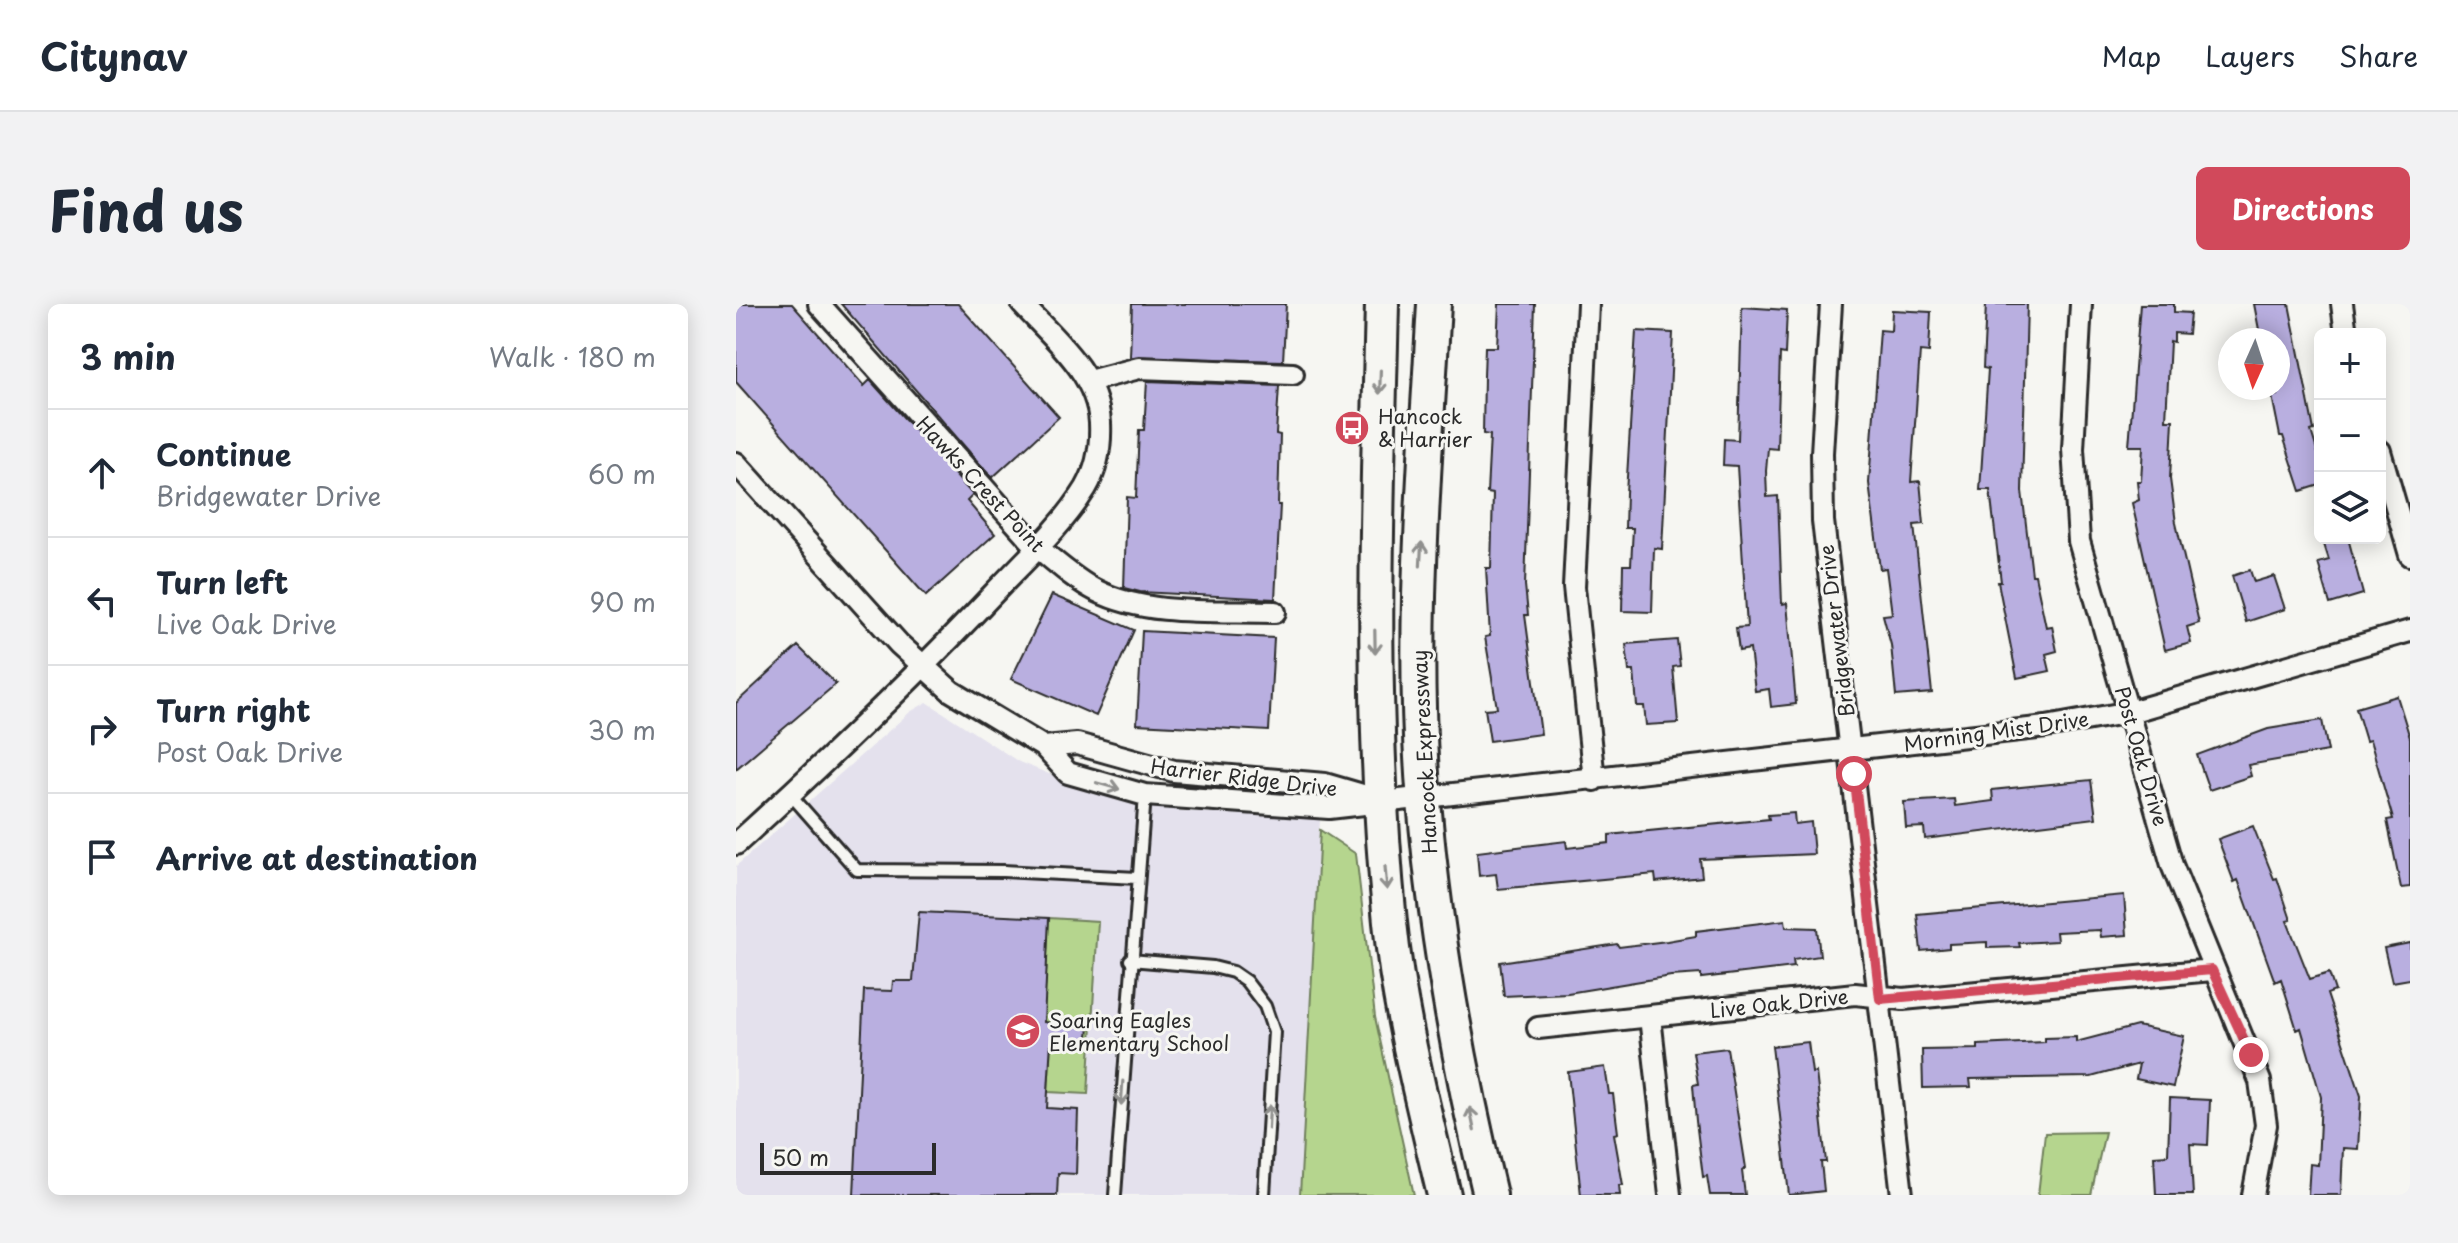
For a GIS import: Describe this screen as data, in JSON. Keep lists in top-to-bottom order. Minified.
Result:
{"streets":{"main road":["Hancock Expressway"],"street":["Hawks Crest Point","Bridgewater Drive","Morning Mist Drive","Post Oak Drive","Harrier Ridge Drive","Live Oak Drive"]},"crossings":[["Bridgewater Drive","Morning Mist Drive"],["Bridgewater Drive","Live Oak Drive"],["Morning Mist Drive","Hancock Expressway"],["Morning Mist Drive","Post Oak Drive"],["Morning Mist Drive","Harrier Ridge Drive"],["Post Oak Drive","Live Oak Drive"]],"places":{"bus stop":["Hancock & Harrier"],"school or university":["Soaring Eagles Elementary School"]},"scale_bar":"50 m","north":"bottom","page":{"header":"Citynav","nav":["Map","Layers","Share"],"title":"Find us","buttons":"Directions","heading":["3 min","Walk · 180 m"],"map_buttons":["+","−"],"list":[["Continue","Bridgewater Drive","60 m"],["Turn left","Live Oak Drive","90 m"],["Turn right","Post Oak Drive","30 m"],"Arrive at destination"],"scale":"50 m"}}
